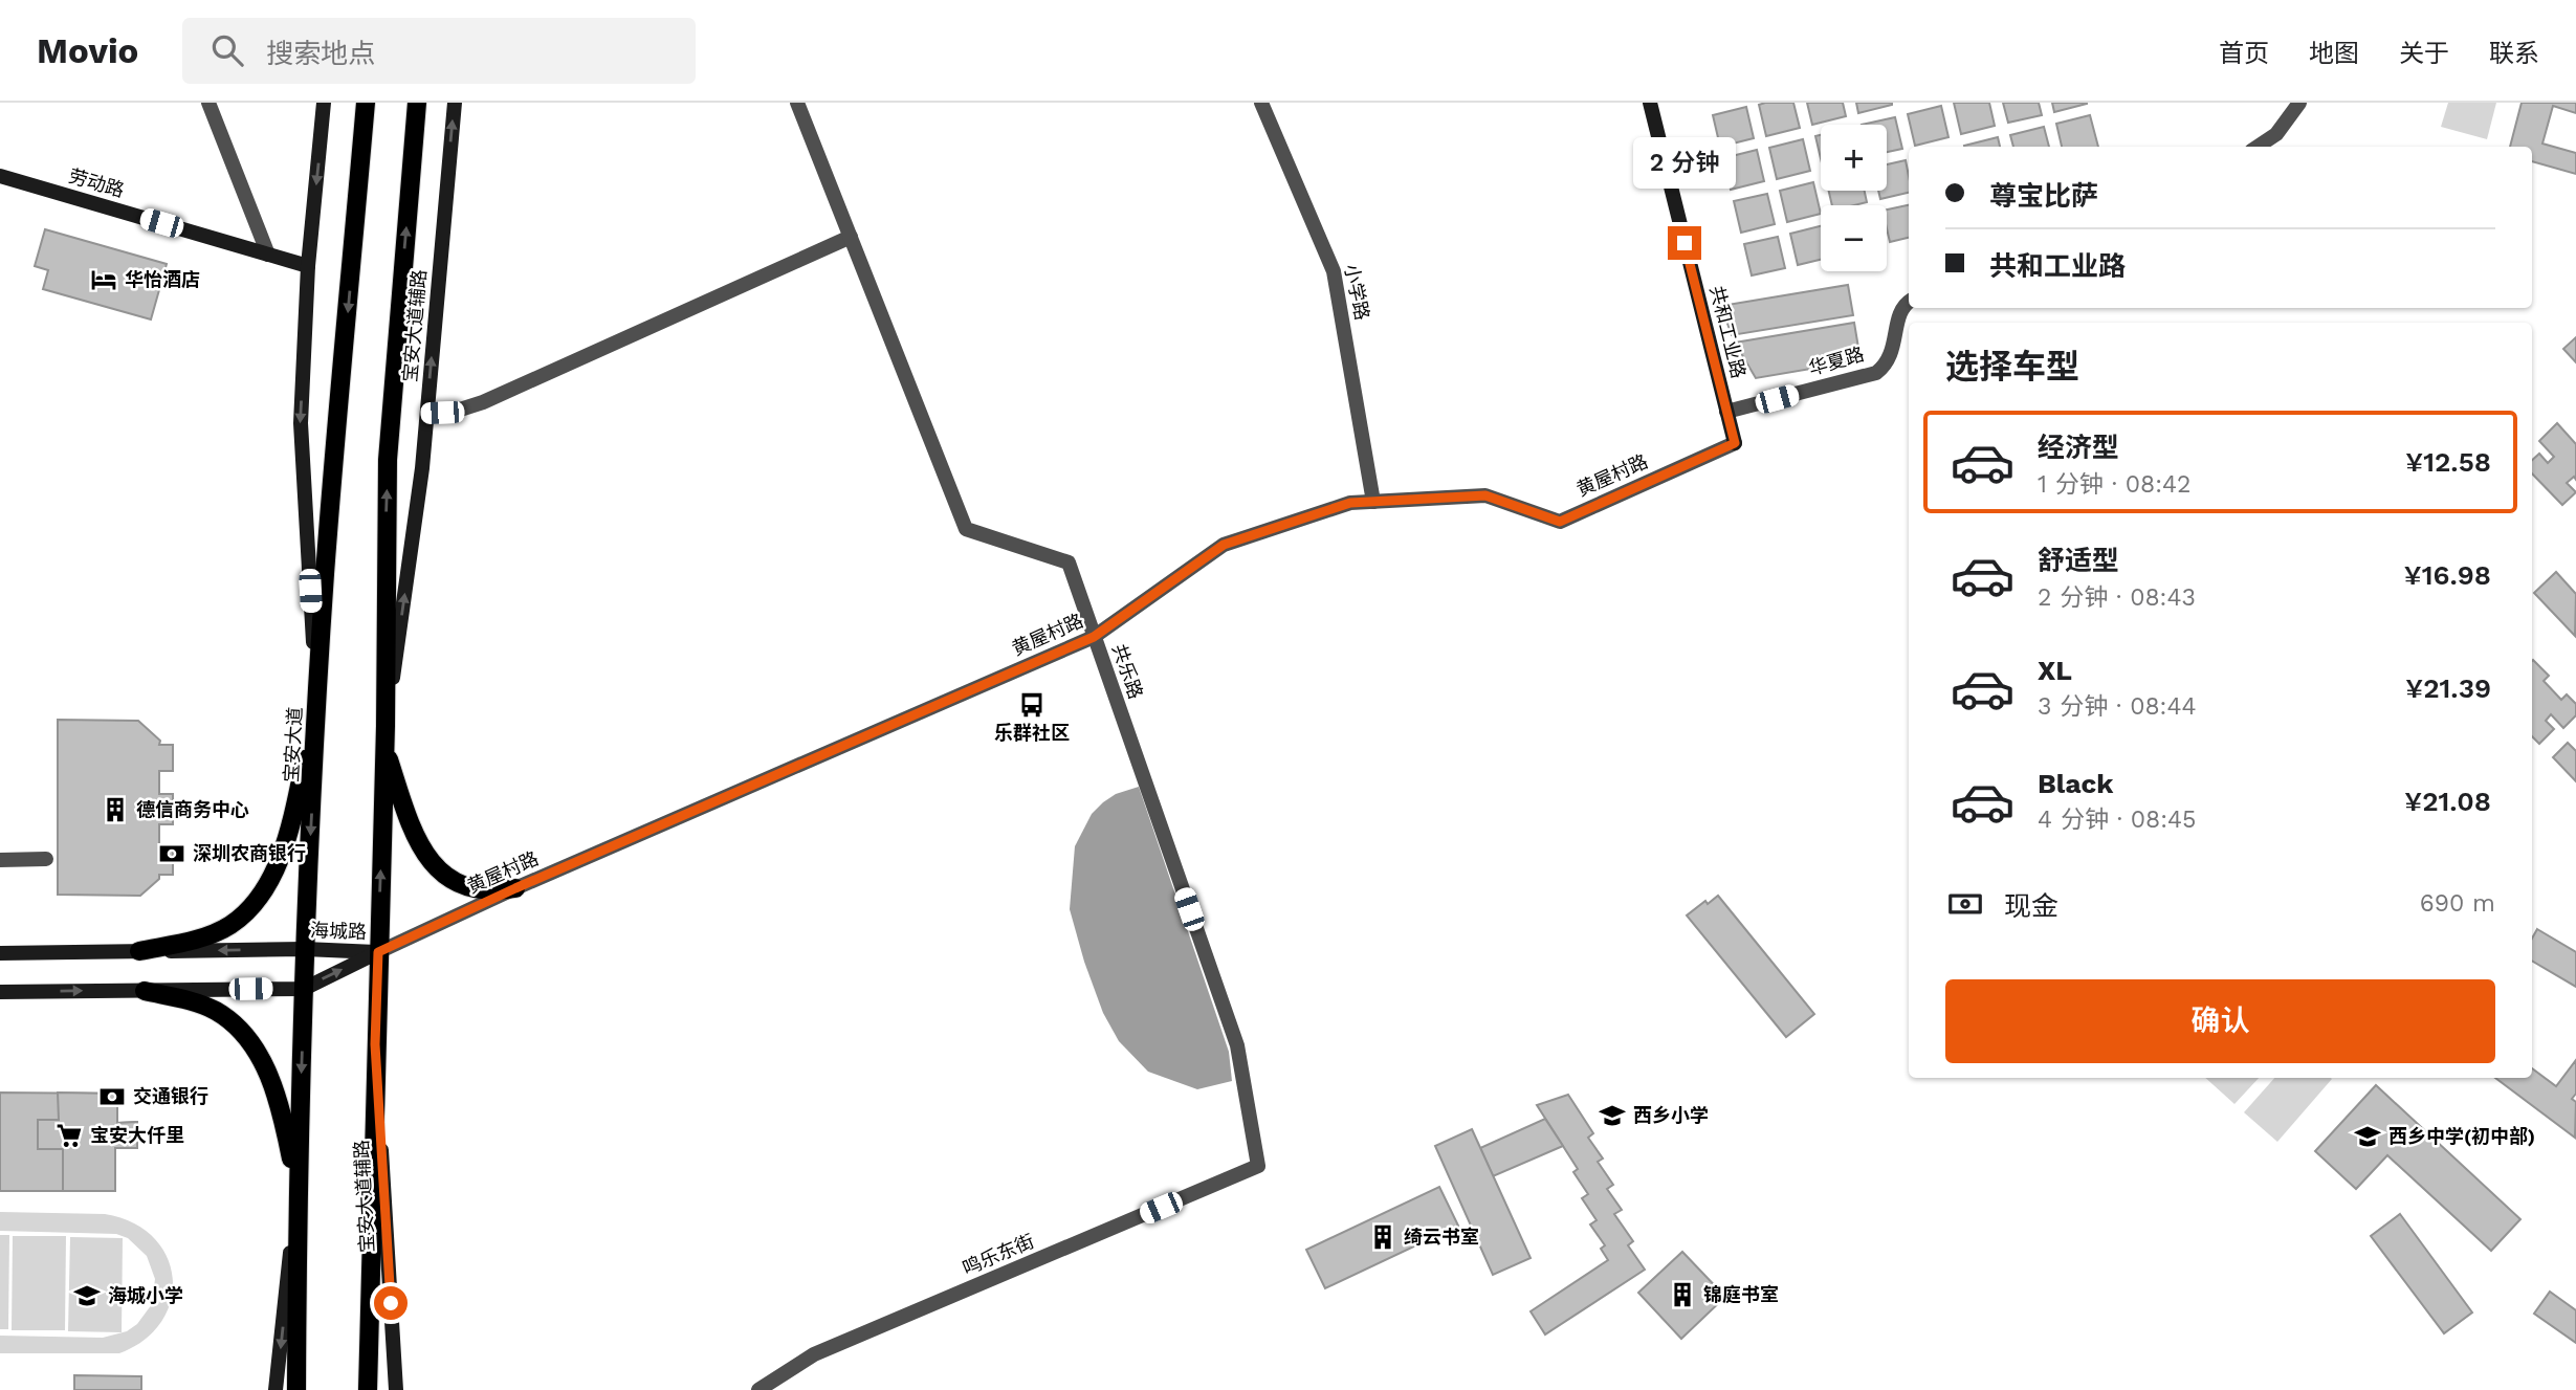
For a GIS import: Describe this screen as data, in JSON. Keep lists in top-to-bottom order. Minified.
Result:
{"streets":{"main road":["劳动路","宝安大道辅路","共和工业路","宝安大道","海城路"],"street":["小学路","华夏路","黄屋村路","共乐路","鸣乐东街"]},"crossings":[["小学路","黄屋村路"],["共和工业路","华夏路"],["共和工业路","黄屋村路"],["黄屋村路","共乐路"],["黄屋村路","海城路"],["共乐路","鸣乐东街"],["宝安大道","海城路"]],"places":{"hotel":["华怡酒店"],"bus stop":["乐群社区"],"building":["德信商务中心","绮云书室","锦庭书室"],"bank":["深圳农商银行","交通银行"],"school or university":["西乡小学","西乡中学(初中部)","海城小学"],"supermarket":["宝安大仟里"]},"page":{"header":"Movio","search":"搜索地点","nav":["首页","地图","关于","联系"],"map_buttons":["+","−"],"bubble":"2 分钟","banner":["尊宝比萨","共和工业路"],"heading":"选择车型","list":[{"name":"经济型","note":"1 分钟 · 08:42","value":"¥12.58"},{"name":"舒适型","note":"2 分钟 · 08:43","value":"¥16.98"},{"name":"XL","note":"3 分钟 · 08:44","value":"¥21.39"},{"name":"Black","note":"4 分钟 · 08:45","value":"¥21.08"}],"pay":["现金","690 m"],"buttons":"确认"}}
